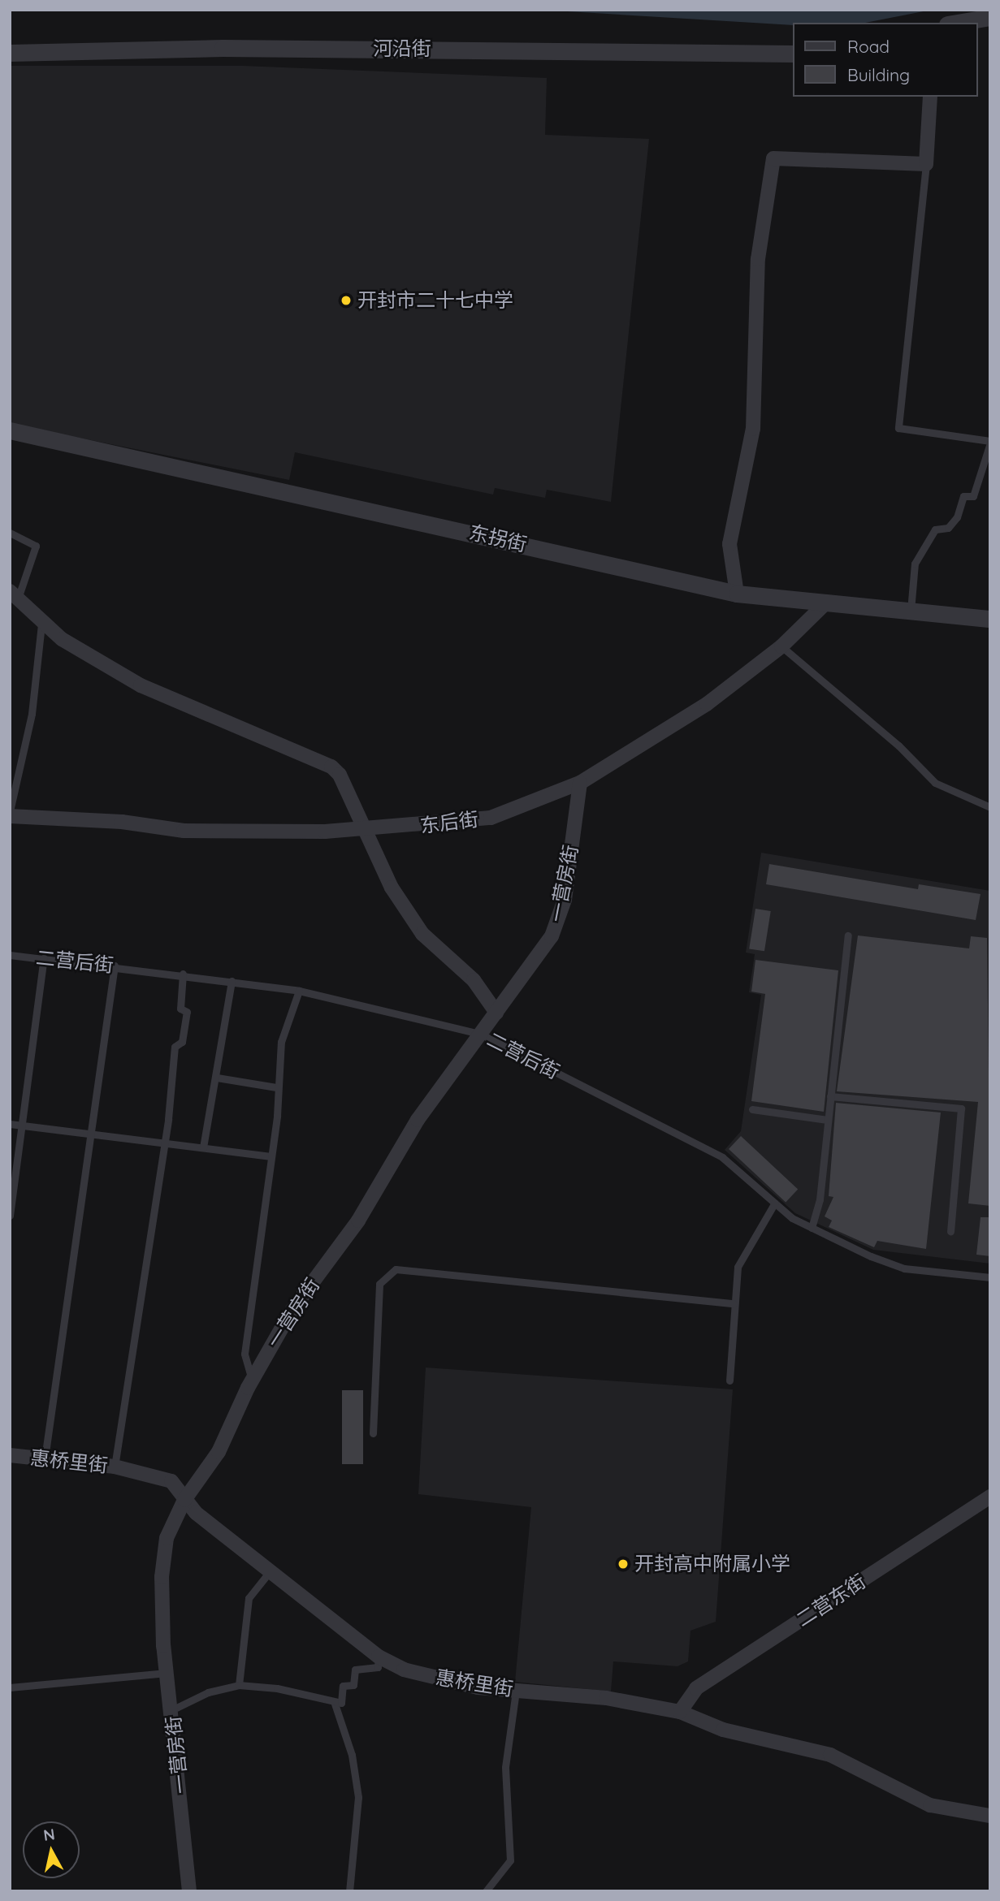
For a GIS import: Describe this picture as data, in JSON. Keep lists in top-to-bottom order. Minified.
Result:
{"streets":{"street":["河沿街","东拐街","东后街","一营房街","惠桥里街","二营东街"],"lane":["二营后街"]},"crossings":[["东拐街","东后街"],["东后街","一营房街"],["一营房街","二营后街"],["一营房街","惠桥里街"],["惠桥里街","二营东街"]],"places":["开封市二十七中学","开封高中附属小学"],"legend":["Road","Building"],"north":"top"}
